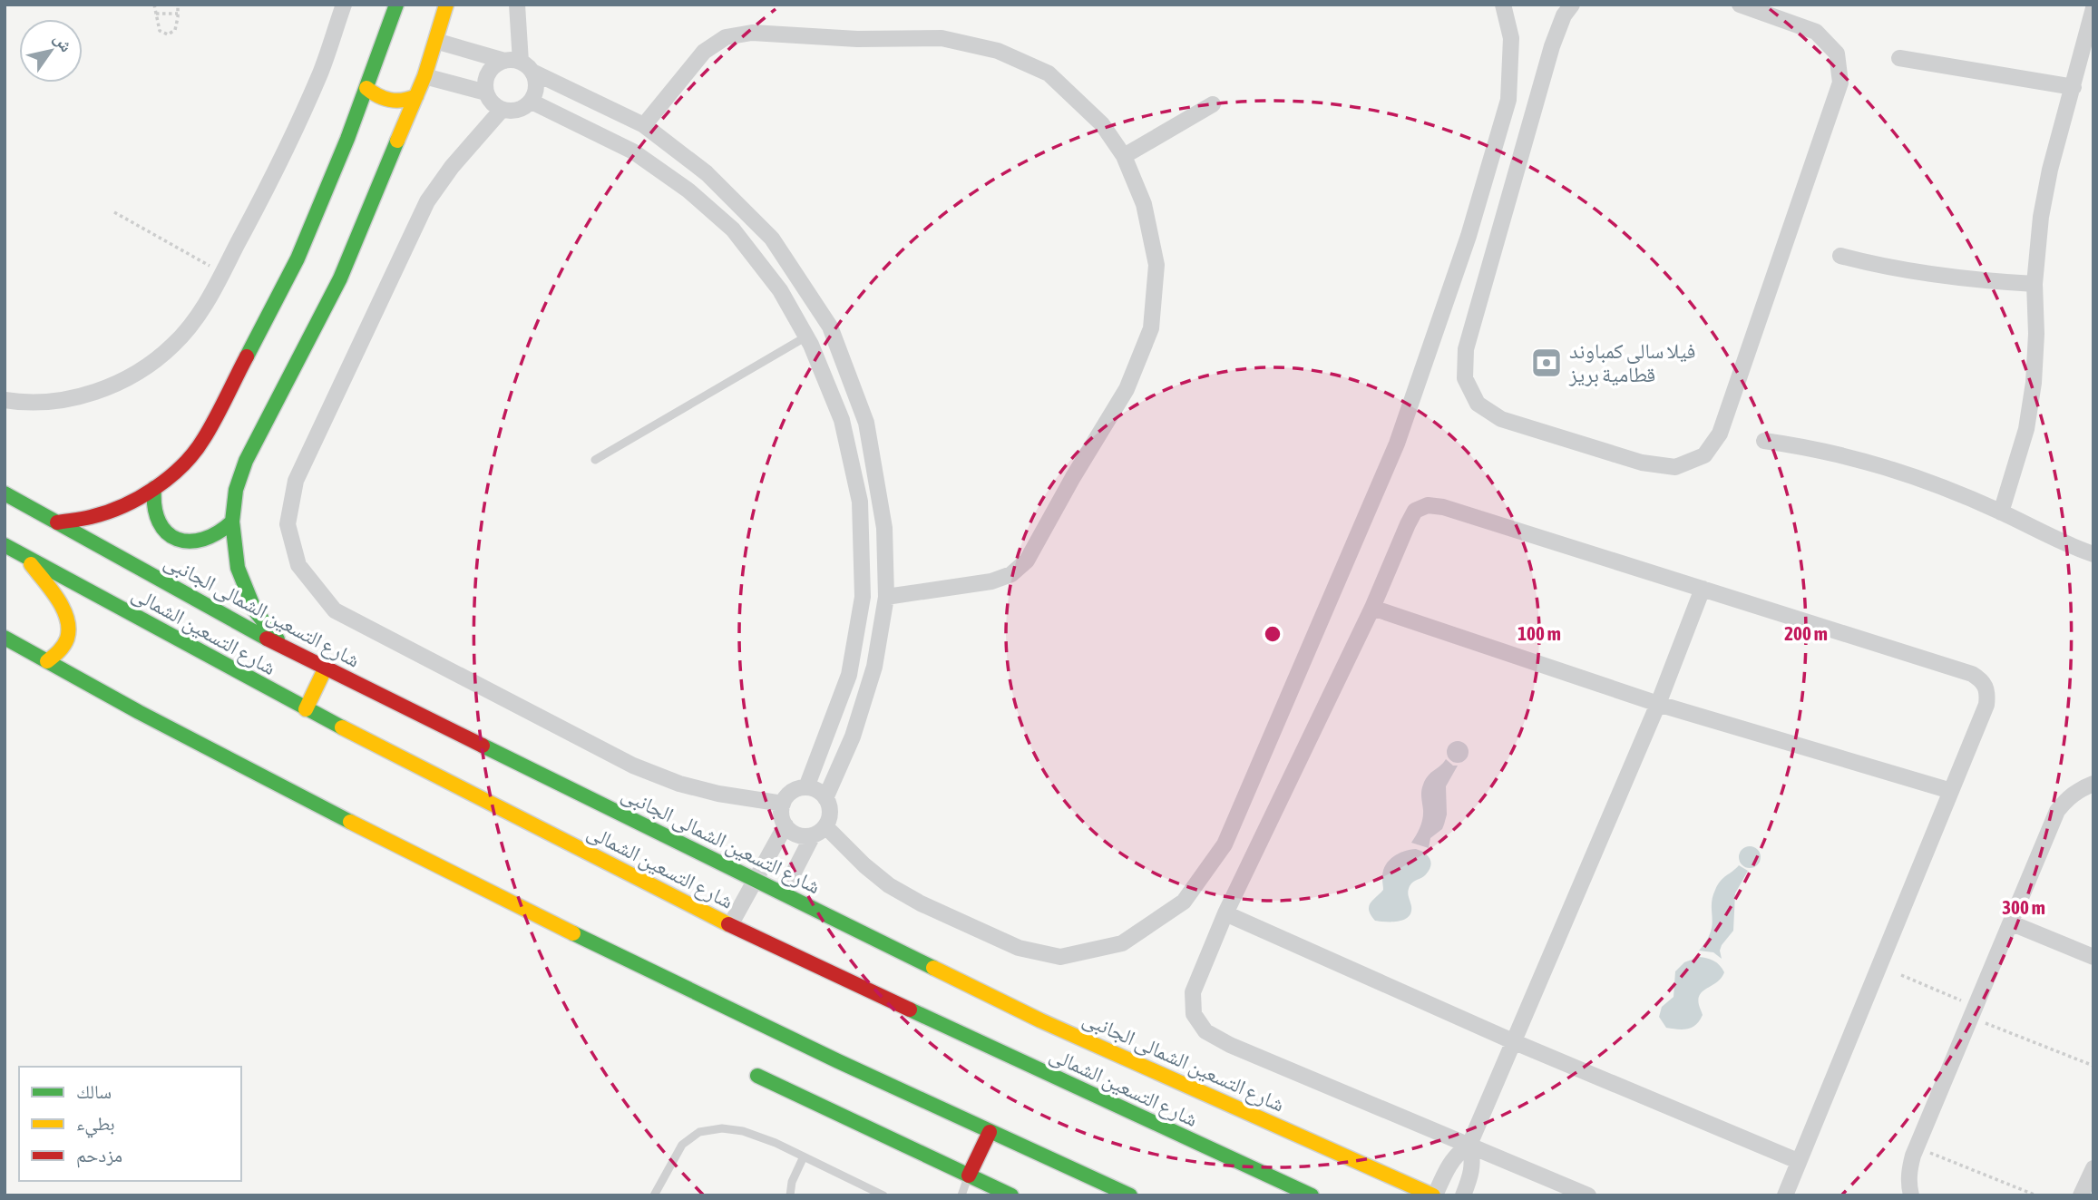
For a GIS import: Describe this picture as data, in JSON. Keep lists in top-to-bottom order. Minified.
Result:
{"streets":{"street":["شارع التسعين الشمالى الجانبى","شارع التسعين الشمالى"]},"places":{"bank":["فيلا سالى كمباوند قطامية بريز"]},"legend":["سالك","بطيء","مزدحم"],"north":"top right","rings":["100 m","200 m","300 m"]}
